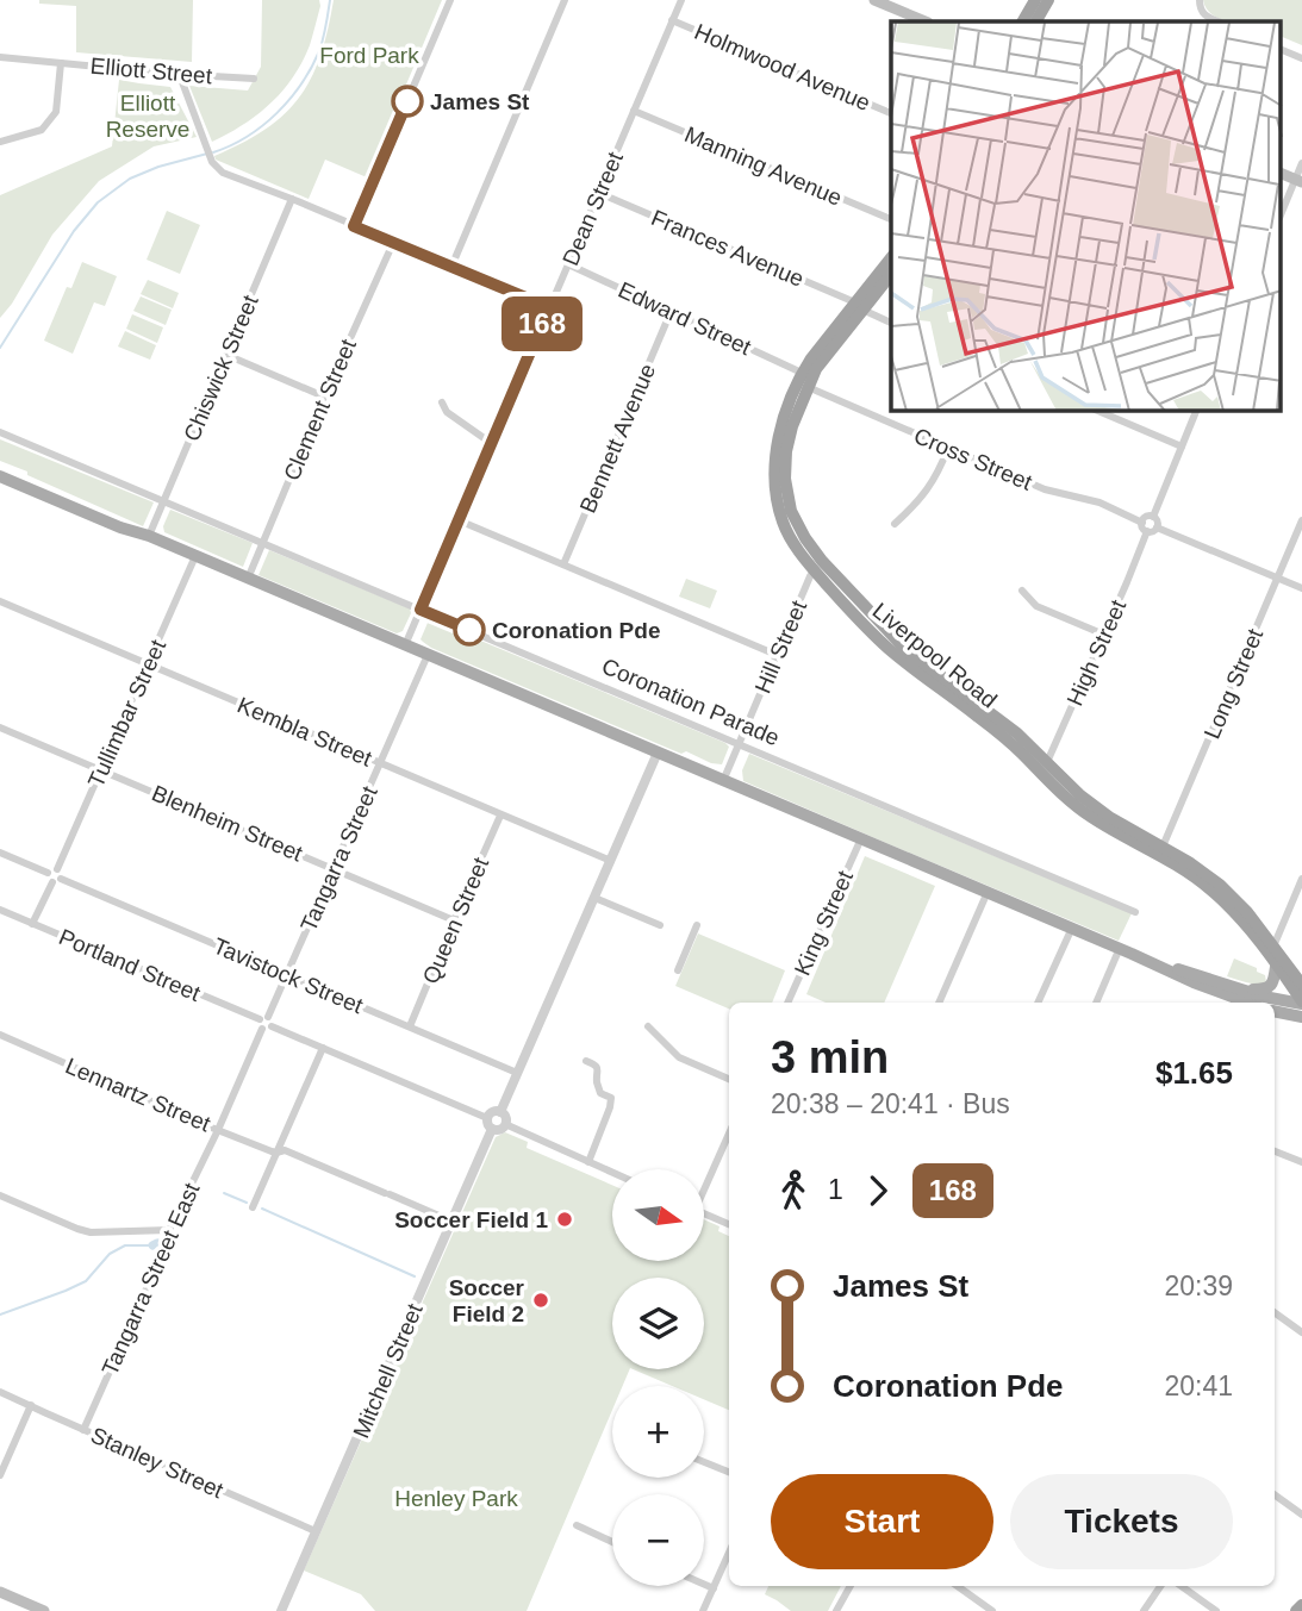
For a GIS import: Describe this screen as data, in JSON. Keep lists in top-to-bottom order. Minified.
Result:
{"streets":{"highway":["Liverpool Road"],"street":["Holmwood Avenue","Elliott Street","Manning Avenue","Dean Street","Frances Avenue","Edward Street","Chiswick Street","Clement Street","Bennett Avenue","Cross Street","Hill Street","High Street","Long Street","Coronation Parade","Tullimbar Street","Kembla Street","Blenheim Street","Tangarra Street","Queen Street","King Street","Portland Street","Tavistock Street","Lennartz Street","Tangarra Street East","Mitchell Street","Stanley Street"]},"crossings":[["Holmwood Avenue","Dean Street"],["Manning Avenue","Dean Street"],["Dean Street","Frances Avenue"],["Dean Street","Edward Street"],["Dean Street","Coronation Parade"],["Frances Avenue","Liverpool Road"],["Edward Street","Bennett Avenue"],["Edward Street","Liverpool Road"],["Chiswick Street","Coronation Parade"],["Clement Street","Coronation Parade"],["Cross Street","High Street"],["Cross Street","Liverpool Road"],["Hill Street","Liverpool Road"],["Hill Street","Coronation Parade"],["High Street","Liverpool Road"],["Liverpool Road","Long Street"],["Tullimbar Street","Kembla Street"],["Tullimbar Street","Blenheim Street"],["Tullimbar Street","Portland Street"],["Tullimbar Street","Tavistock Street"],["Kembla Street","Tangarra Street"],["Kembla Street","Queen Street"],["Blenheim Street","Tangarra Street"],["Blenheim Street","Queen Street"],["Tangarra Street","Portland Street"],["Tangarra Street","Tavistock Street"],["Tangarra Street","Lennartz Street"],["Tangarra Street","Tangarra Street East"],["Queen Street","Tavistock Street"],["Lennartz Street","Tangarra Street East"],["Lennartz Street","Mitchell Street"],["Tangarra Street East","Stanley Street"],["Mitchell Street","Stanley Street"]],"parks":["Ford Park","Elliott Reserve","Henley Park"],"places":["James St","Coronation Pde","Soccer Field 1","Soccer Field 2"],"lines":["bus line 168"],"north":"right","page":{"on_map":"168","heading":["3 min","20:38 – 20:41 · Bus","$1.65"],"legs":["1","168"],"map_buttons":["+","−"],"list":[{"name":"James St","value":"20:39"},{"name":"Coronation Pde","value":"20:41"}],"buttons":["Start","Tickets"]}}
